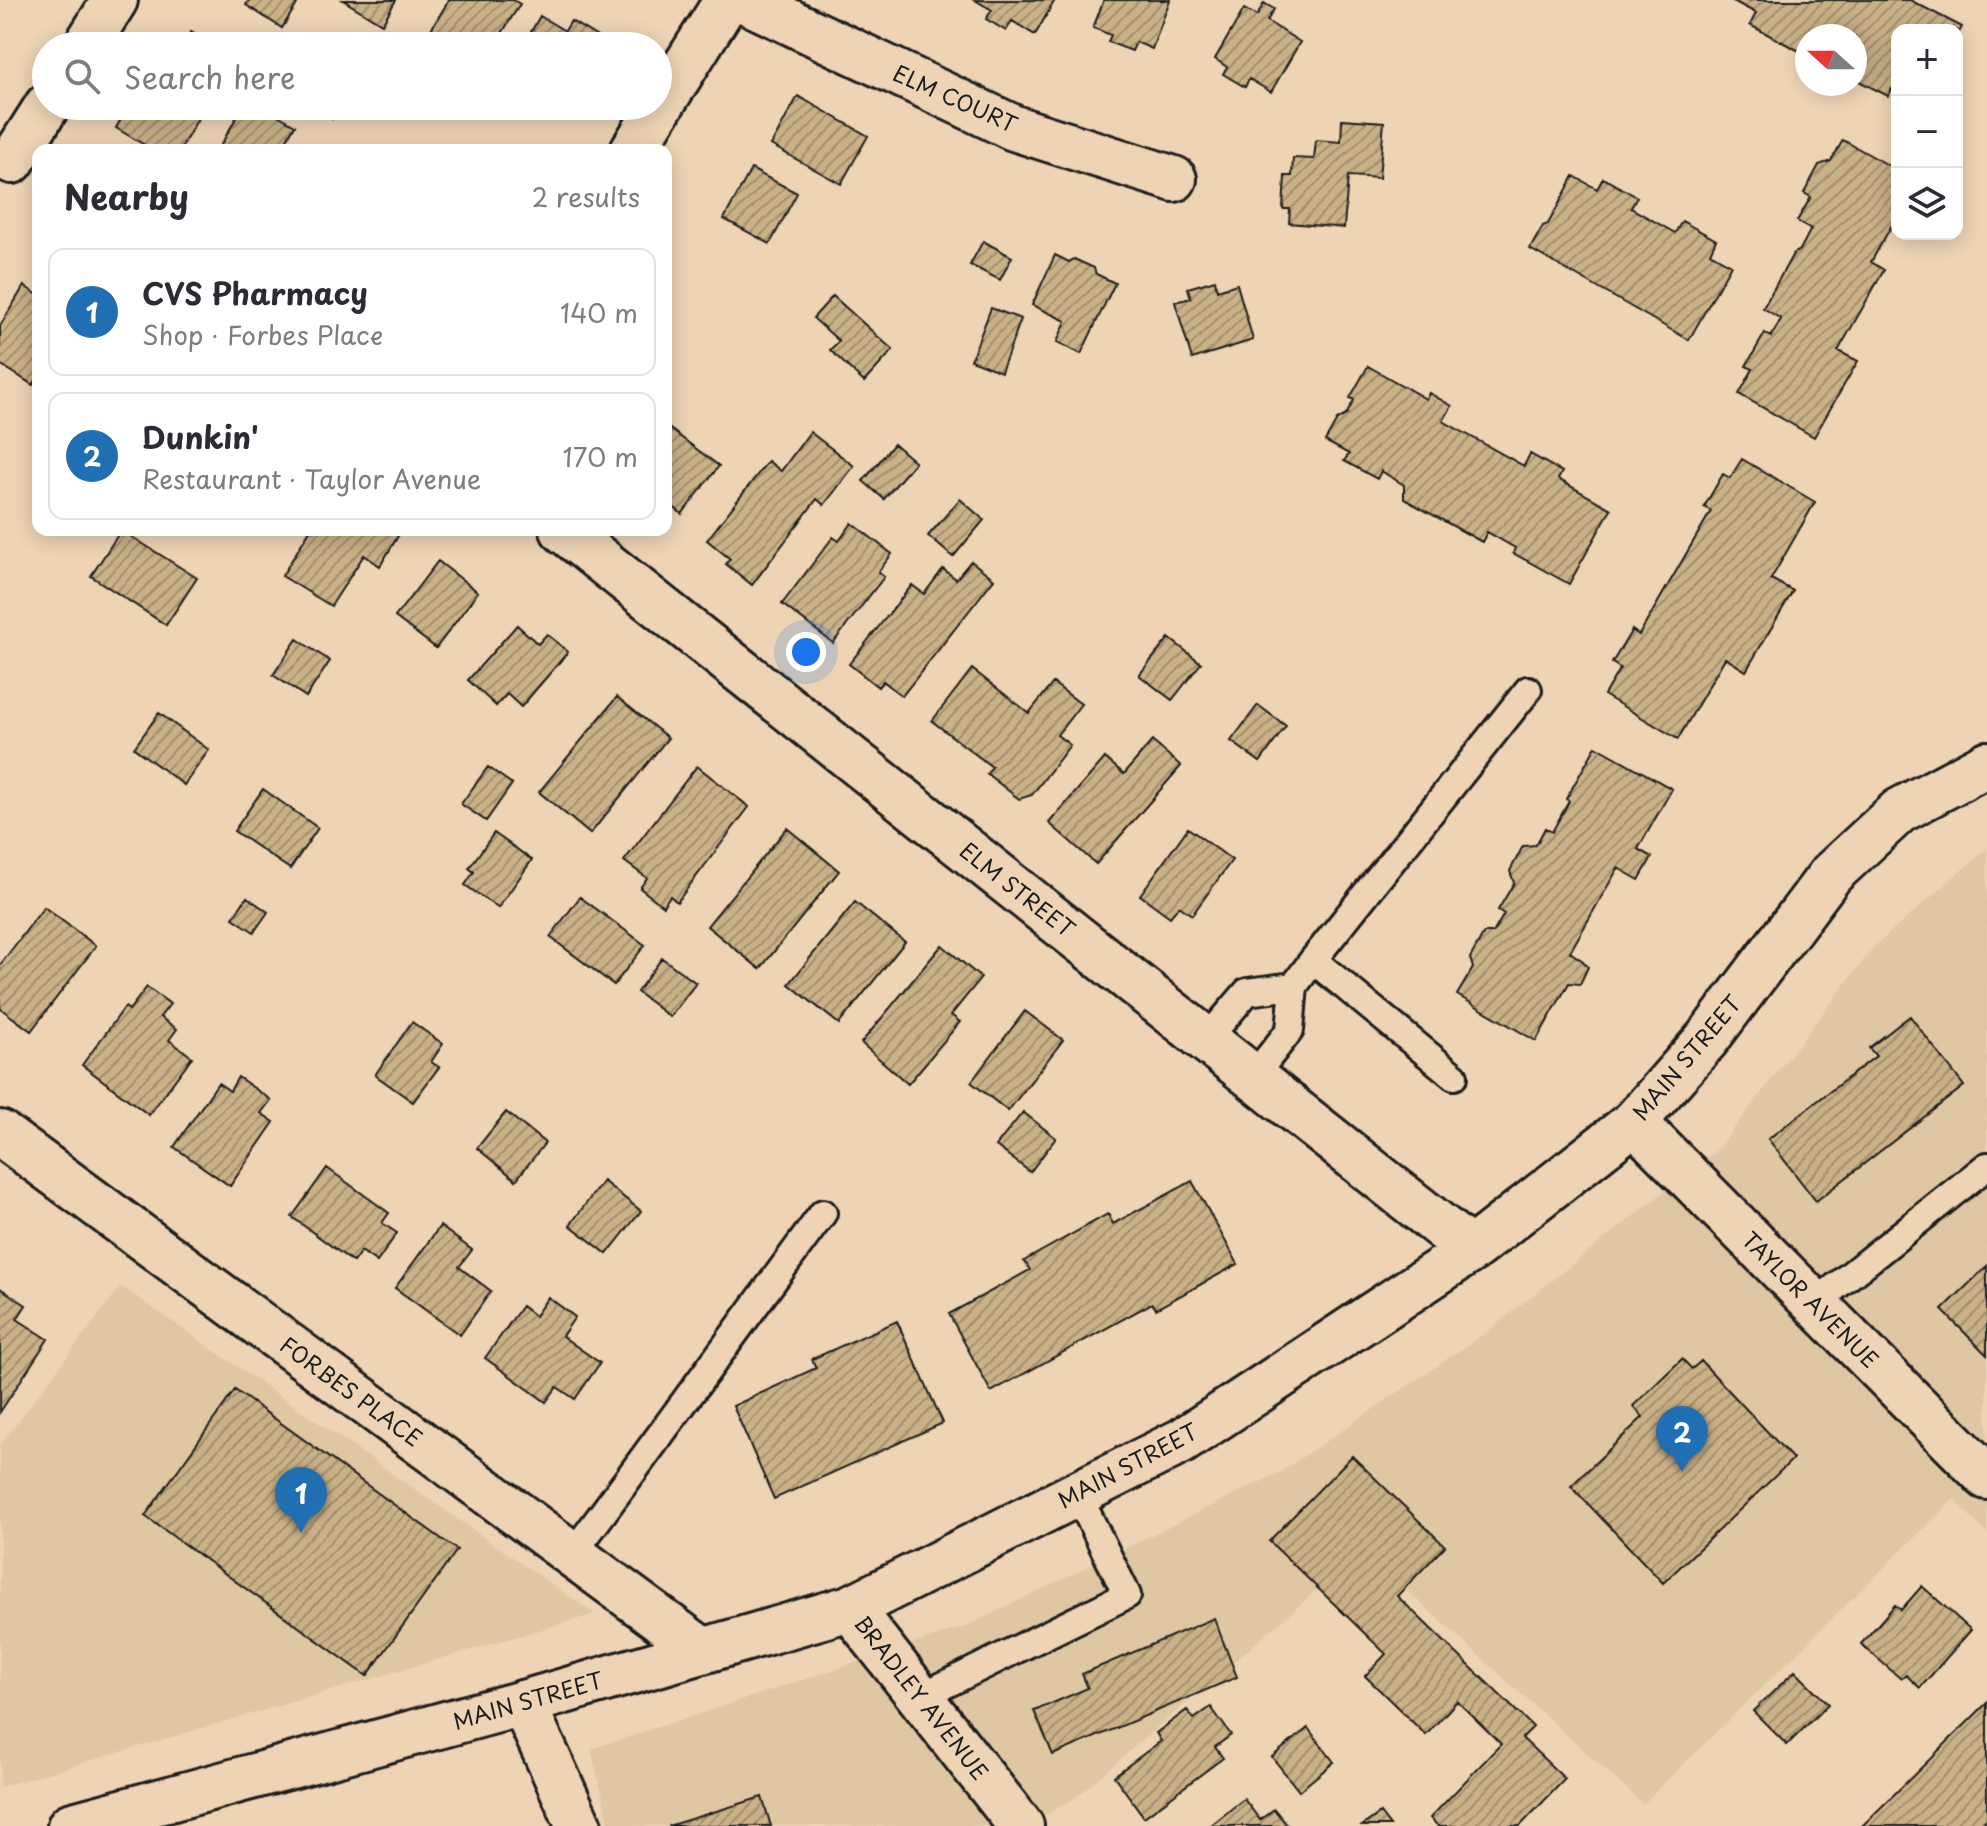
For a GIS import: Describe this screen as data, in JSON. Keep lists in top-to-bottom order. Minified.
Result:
{"streets":{"street":["ELM COURT","ELM STREET","MAIN STREET","TAYLOR AVENUE","FORBES PLACE","BRADLEY AVENUE"]},"crossings":[["ELM STREET","MAIN STREET"],["MAIN STREET","TAYLOR AVENUE"],["MAIN STREET","FORBES PLACE"],["MAIN STREET","BRADLEY AVENUE"]],"north":"left","page":{"map_buttons":["+","−"],"search":"Search here","heading":["Nearby","2 results"],"list":[{"mark":"1","name":"CVS Pharmacy","note":"Shop · Forbes Place","value":"140 m"},{"mark":"2","name":"Dunkin'","note":"Restaurant · Taylor Avenue","value":"170 m"}],"pins":["2","1"]}}
